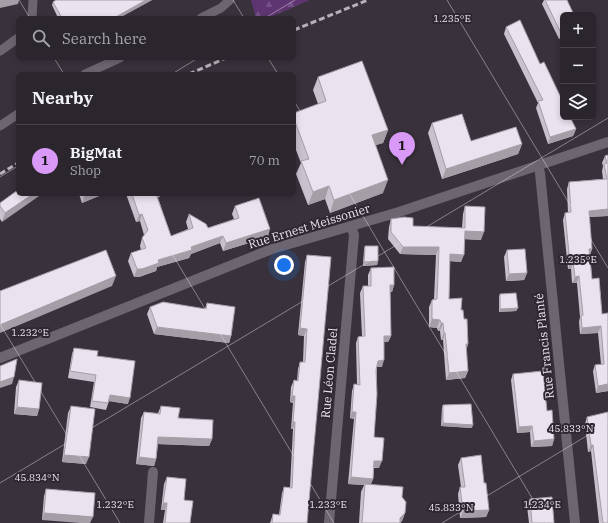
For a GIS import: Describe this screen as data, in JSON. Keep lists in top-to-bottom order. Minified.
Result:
{"streets":{"street":["Rue Ernest Meissonier","Rue Francis Planté","Rue Léon Cladel"]},"crossings":[["Rue Ernest Meissonier","Rue Francis Planté"],["Rue Ernest Meissonier","Rue Léon Cladel"]],"page":{"map_buttons":["+","−"],"search":"Search here","heading":"Nearby","list":[{"mark":"1","name":"BigMat","note":"Shop","value":"70 m"}],"pins":"1"},"coordinates":["1.235°E","1.232°E","45.833°N","45.834°N","1.233°E","1.234°E"]}
